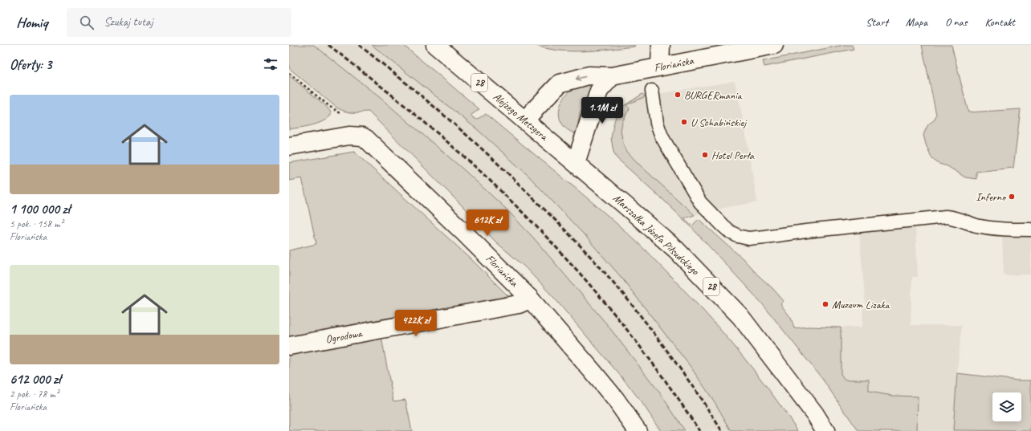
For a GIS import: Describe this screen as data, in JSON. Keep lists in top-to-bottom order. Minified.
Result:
{"streets":{"street":["Floriańska","28","Alojzego Metzgera","Marszałka Józefa Piłsudskiego","Ogrodowa"]},"crossings":[["Floriańska","Alojzego Metzgera"],["Floriańska","Ogrodowa"],["Alojzego Metzgera","Marszałka Józefa Piłsudskiego"]],"places":["BURGERmania","U Schabińskiej","Hotel Perła","Inferno","Muzeum Lizaka"],"page":{"header":"Homiq","search":"Szukaj tutaj","nav":["Start","Mapa","O nas","Kontakt"],"heading":"Oferty: 3","list":[{"name":"1 100 000 zł","note":"5 pok. · 158 m² · Floriańska"},{"name":"612 000 zł","note":"2 pok. · 78 m² · Floriańska"}],"price":["1.1M zł","612K zł","422K zł"]}}
